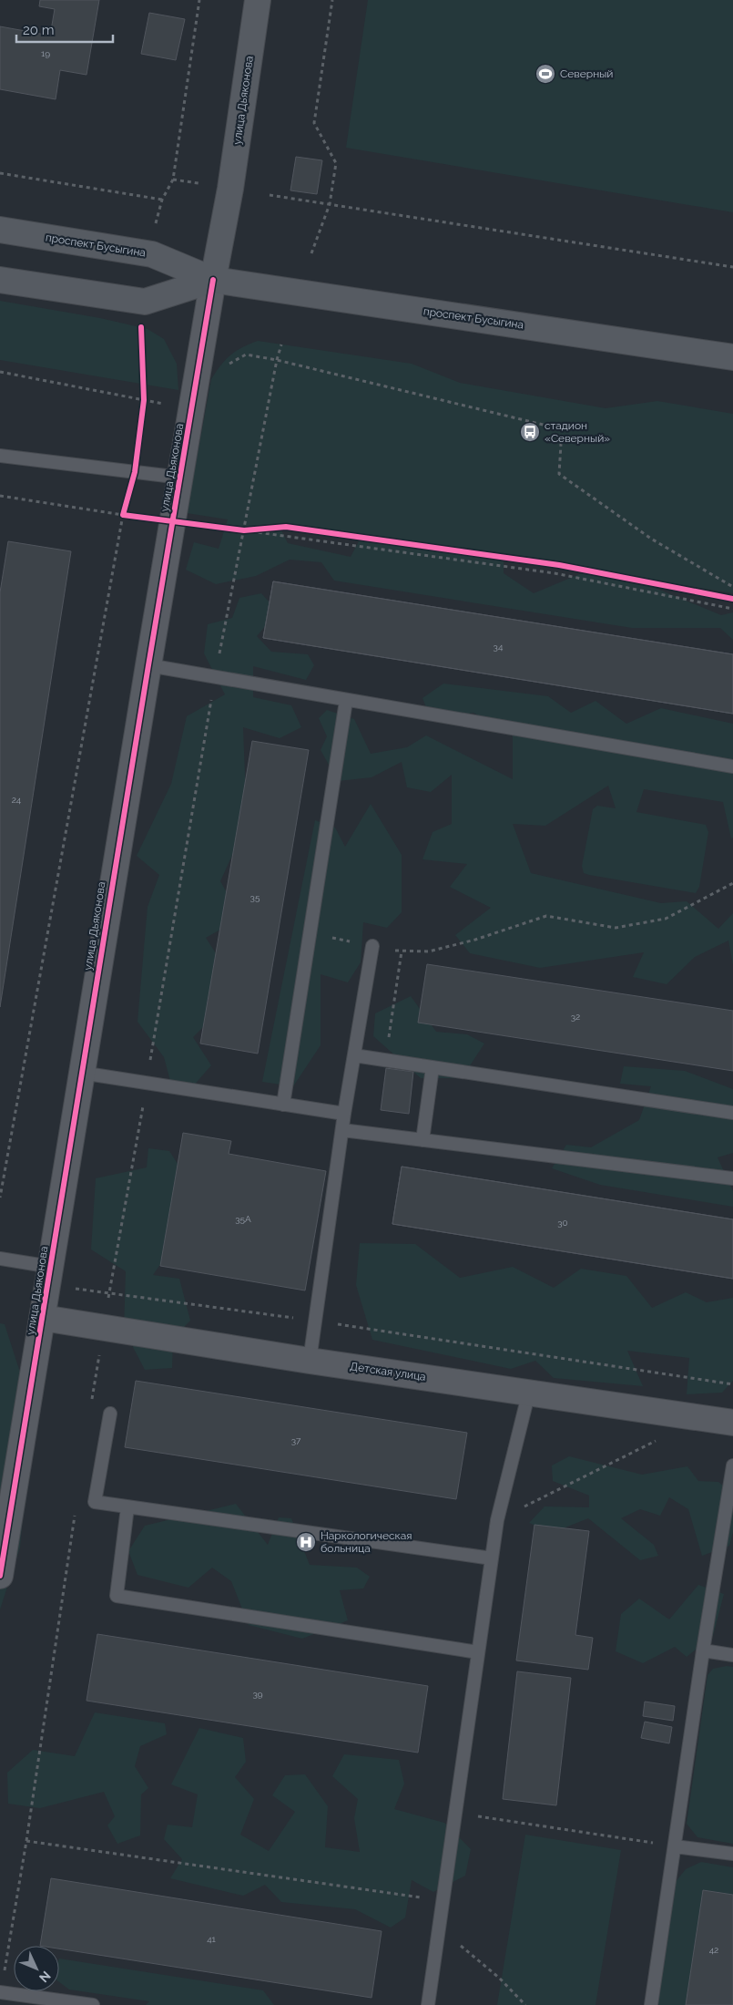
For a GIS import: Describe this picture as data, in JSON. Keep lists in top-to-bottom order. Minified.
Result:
{"streets":{"main road":["улица Дьяконова","проспект Бусыгина"],"street":["Детская улица"]},"crossings":[["улица Дьяконова","проспект Бусыгина"],["улица Дьяконова","Детская улица"]],"places":{"sports":["Северный"],"bus stop":["стадион «Северный»"],"hospital":["Наркологическая больница"]},"house_numbers":["19","34","24","35","32","35А","30","37","39","41","42"],"scale_bar":"20 m","north":"bottom right"}
